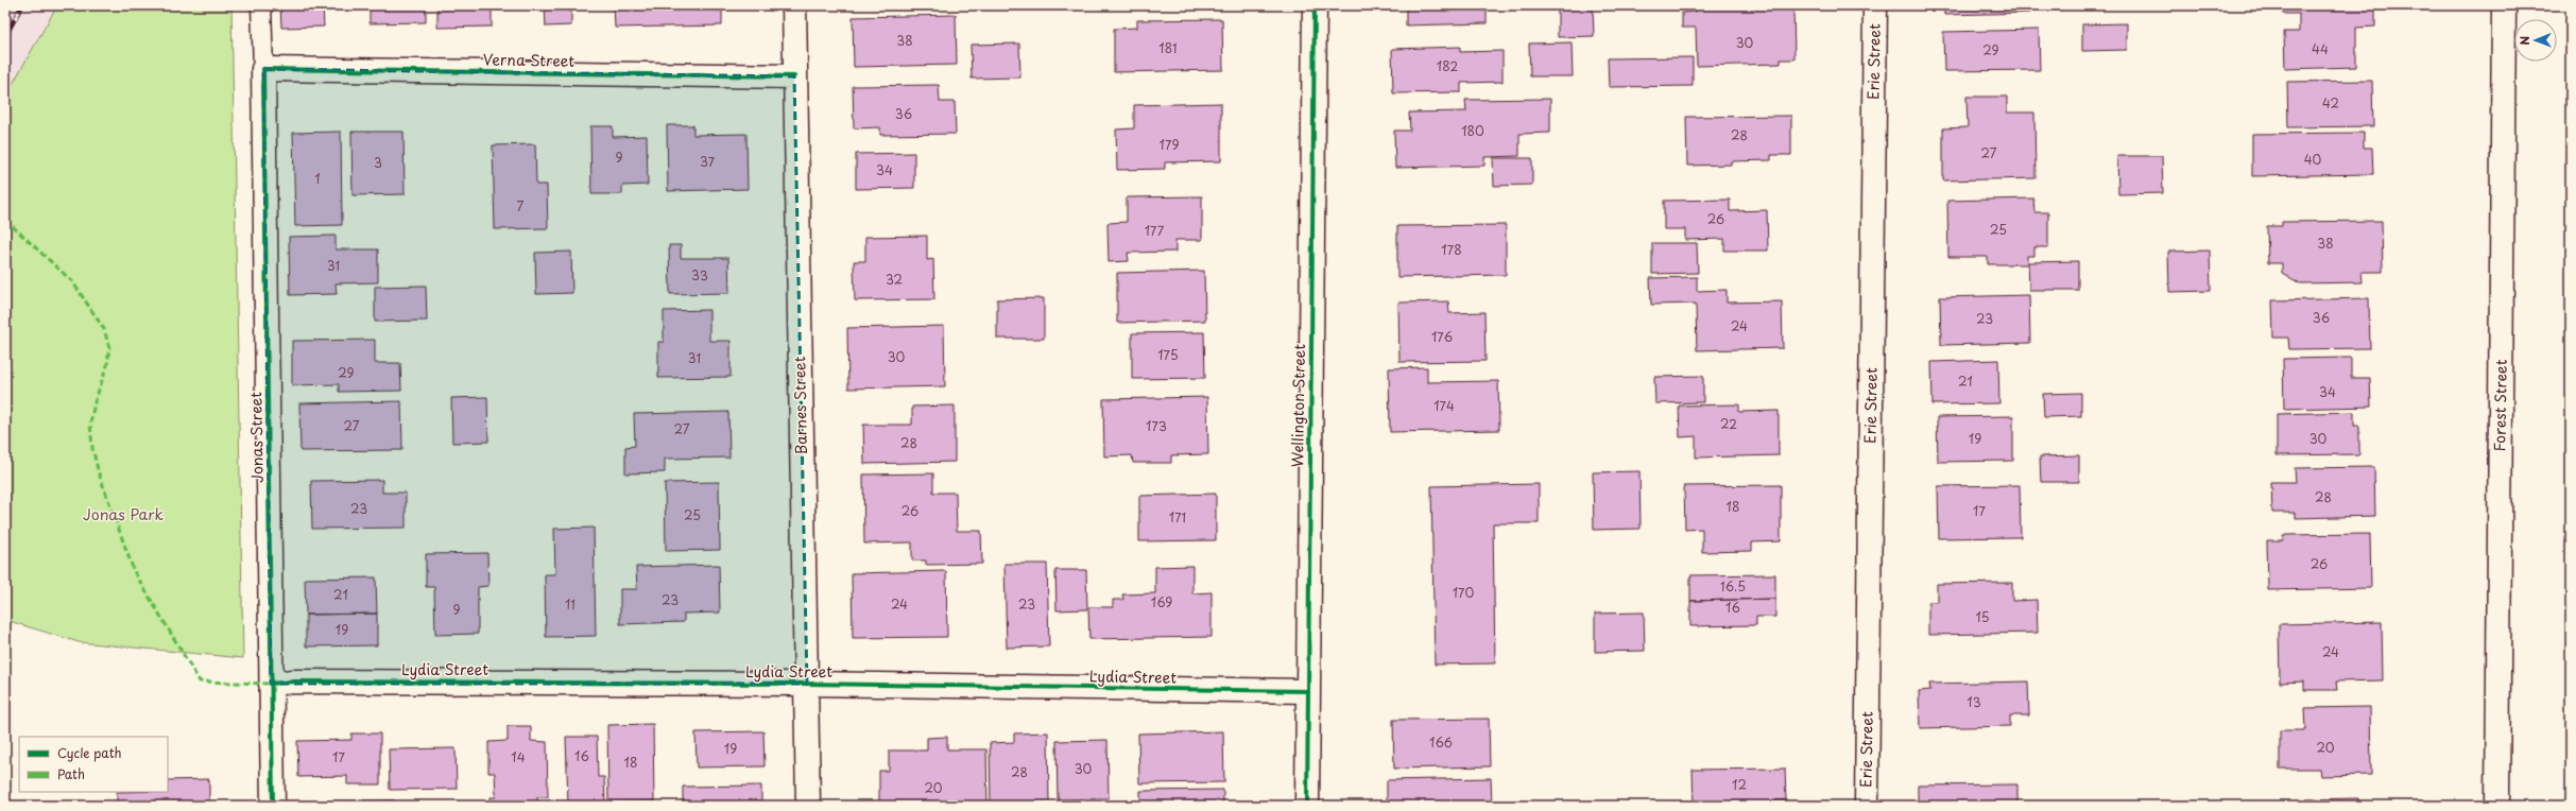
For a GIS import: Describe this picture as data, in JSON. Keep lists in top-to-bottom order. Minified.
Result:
{"streets":{"street":["Verna Street","Erie Street","Barnes Street","Wellington Street","Forest Street","Jonas Street","Lydia Street"]},"crossings":[["Verna Street","Barnes Street"],["Verna Street","Jonas Street"],["Barnes Street","Lydia Street"],["Wellington Street","Lydia Street"],["Jonas Street","Lydia Street"]],"parks":["Jonas Park"],"house_numbers":["38","30","181","44","29","182","42","36","180","28","179","27","9","40","37","3","34","1","7","26","25","177","38","178","31","33","32","36","23","24","176","175","30","31","29","21","34","174","22","27","173","27","19","30","28","28","18","23","26","17","25","171","26","16.5","170","21","23","169","11","24","23","16","9","15","19","24","13","166","20","19","16","17","14","18","30","28","12","20"],"legend":["Cycle path","Path"],"north":"left"}
